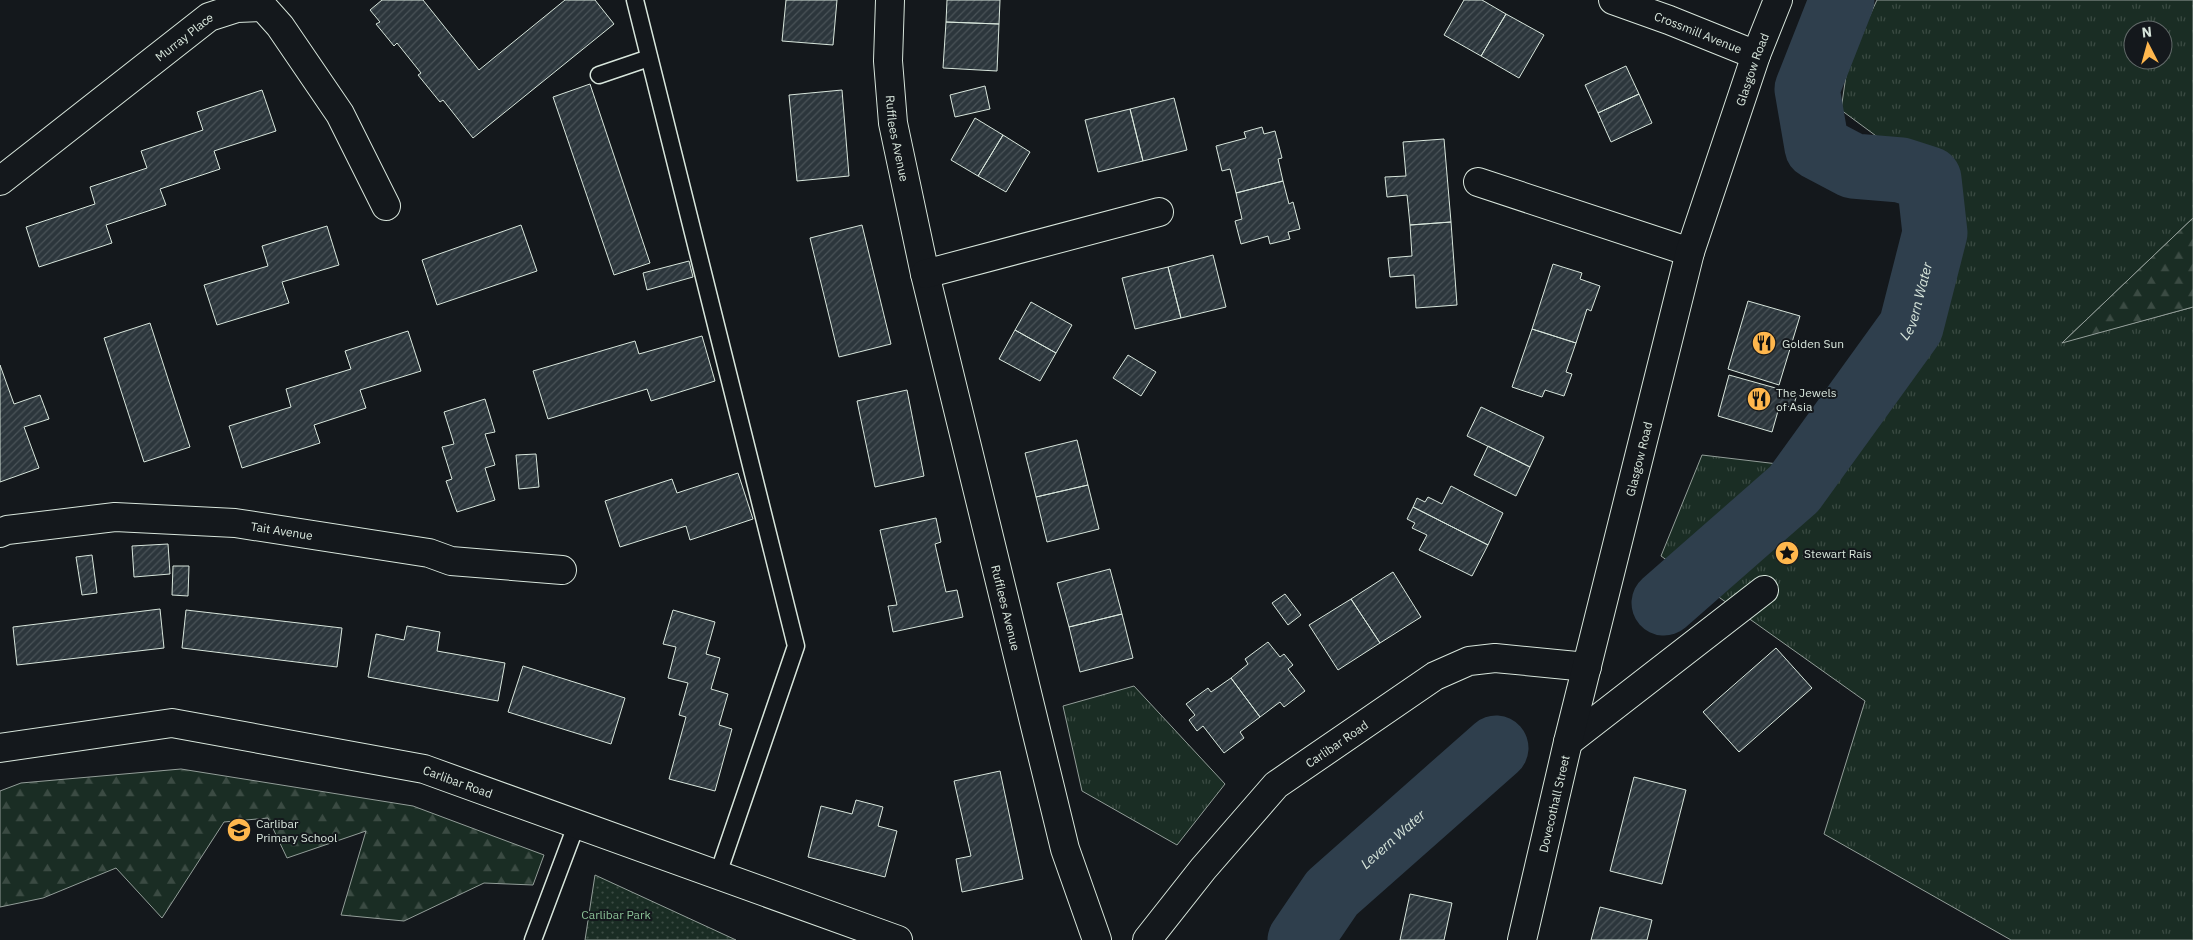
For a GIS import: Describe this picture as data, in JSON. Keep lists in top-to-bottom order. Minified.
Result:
{"streets":{"street":["Crossmill Avenue","Murray Place","Glasgow Road","Rufflees Avenue","Tait Avenue","Carlibar Road","Dovecothall Street"]},"crossings":[["Crossmill Avenue","Glasgow Road"],["Glasgow Road","Carlibar Road"],["Glasgow Road","Dovecothall Street"],["Carlibar Road","Dovecothall Street"]],"water":["Levern Water"],"parks":["Carlibar Park"],"places":{"restaurant":["Golden Sun","The Jewels of Asia"],"place":["Stewart Rais"],"school or university":["Carlibar Primary School"]},"north":"top"}
